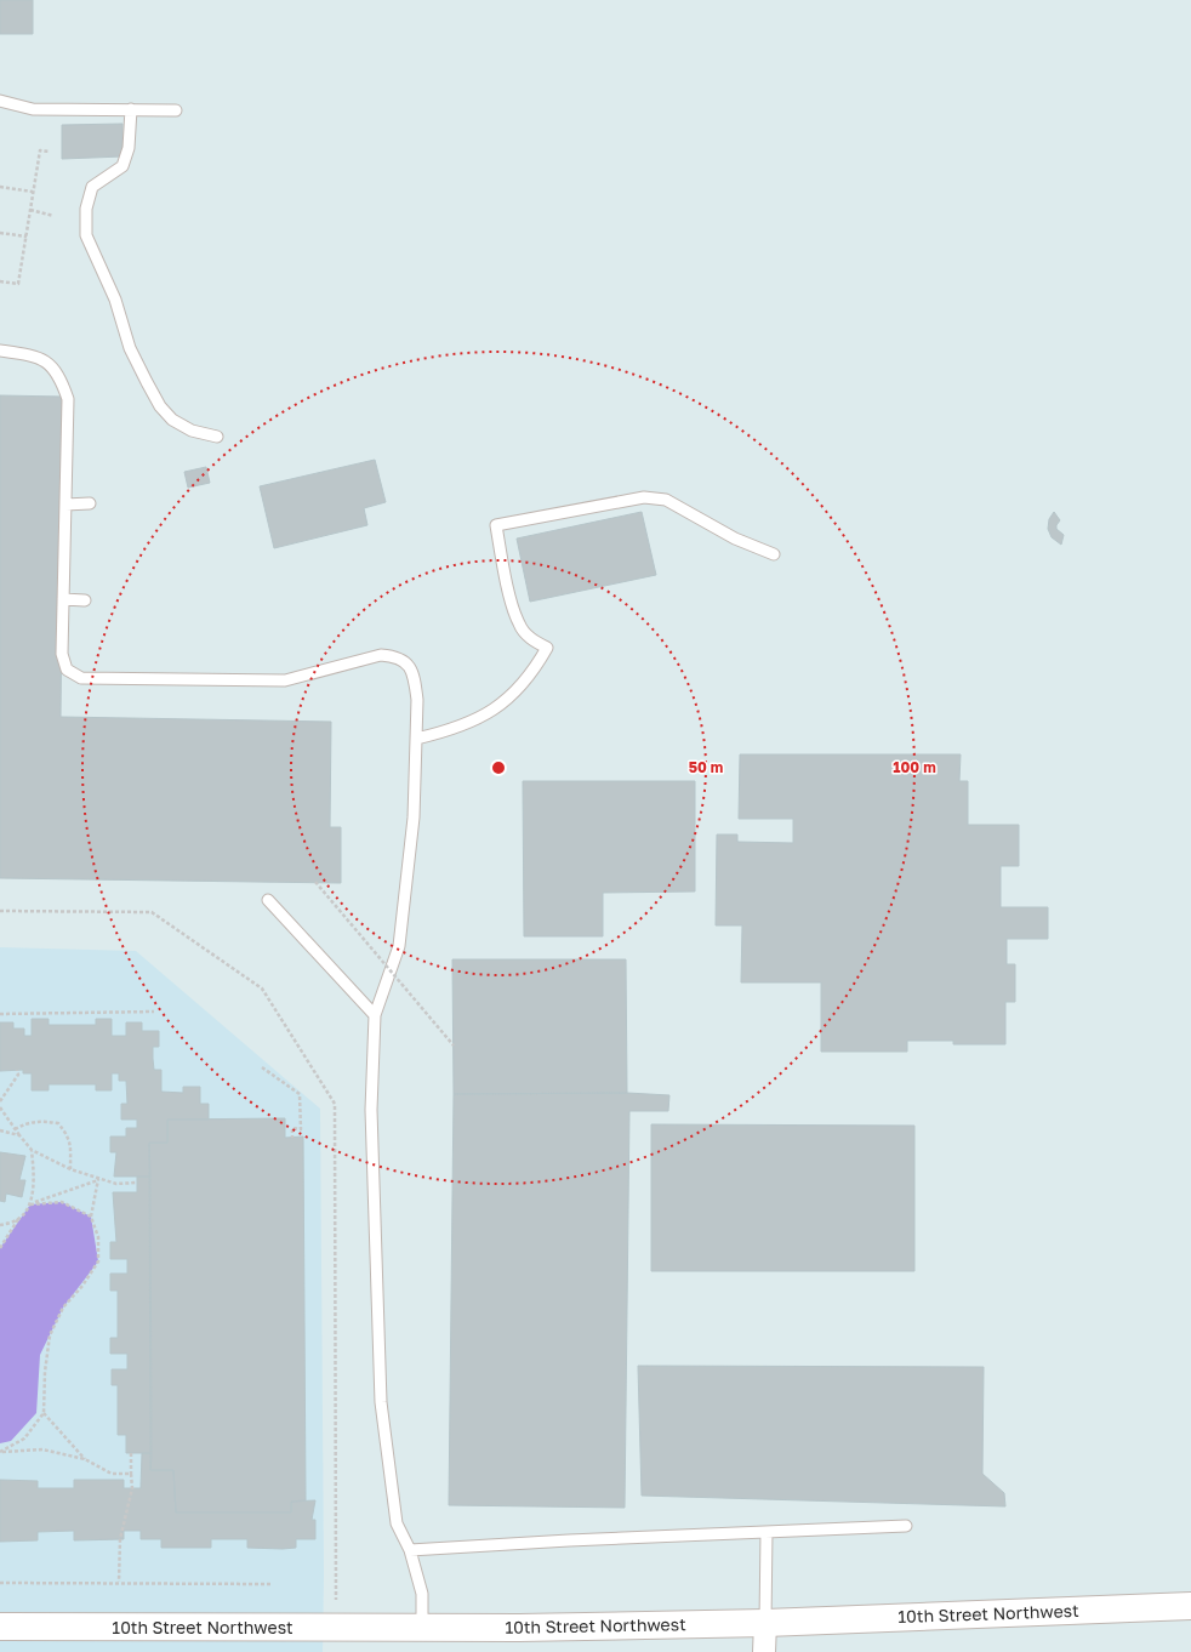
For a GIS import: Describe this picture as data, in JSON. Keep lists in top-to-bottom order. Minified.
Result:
{"streets":{"main road":["10th Street Northwest"]},"rings":["50 m","100 m"]}
